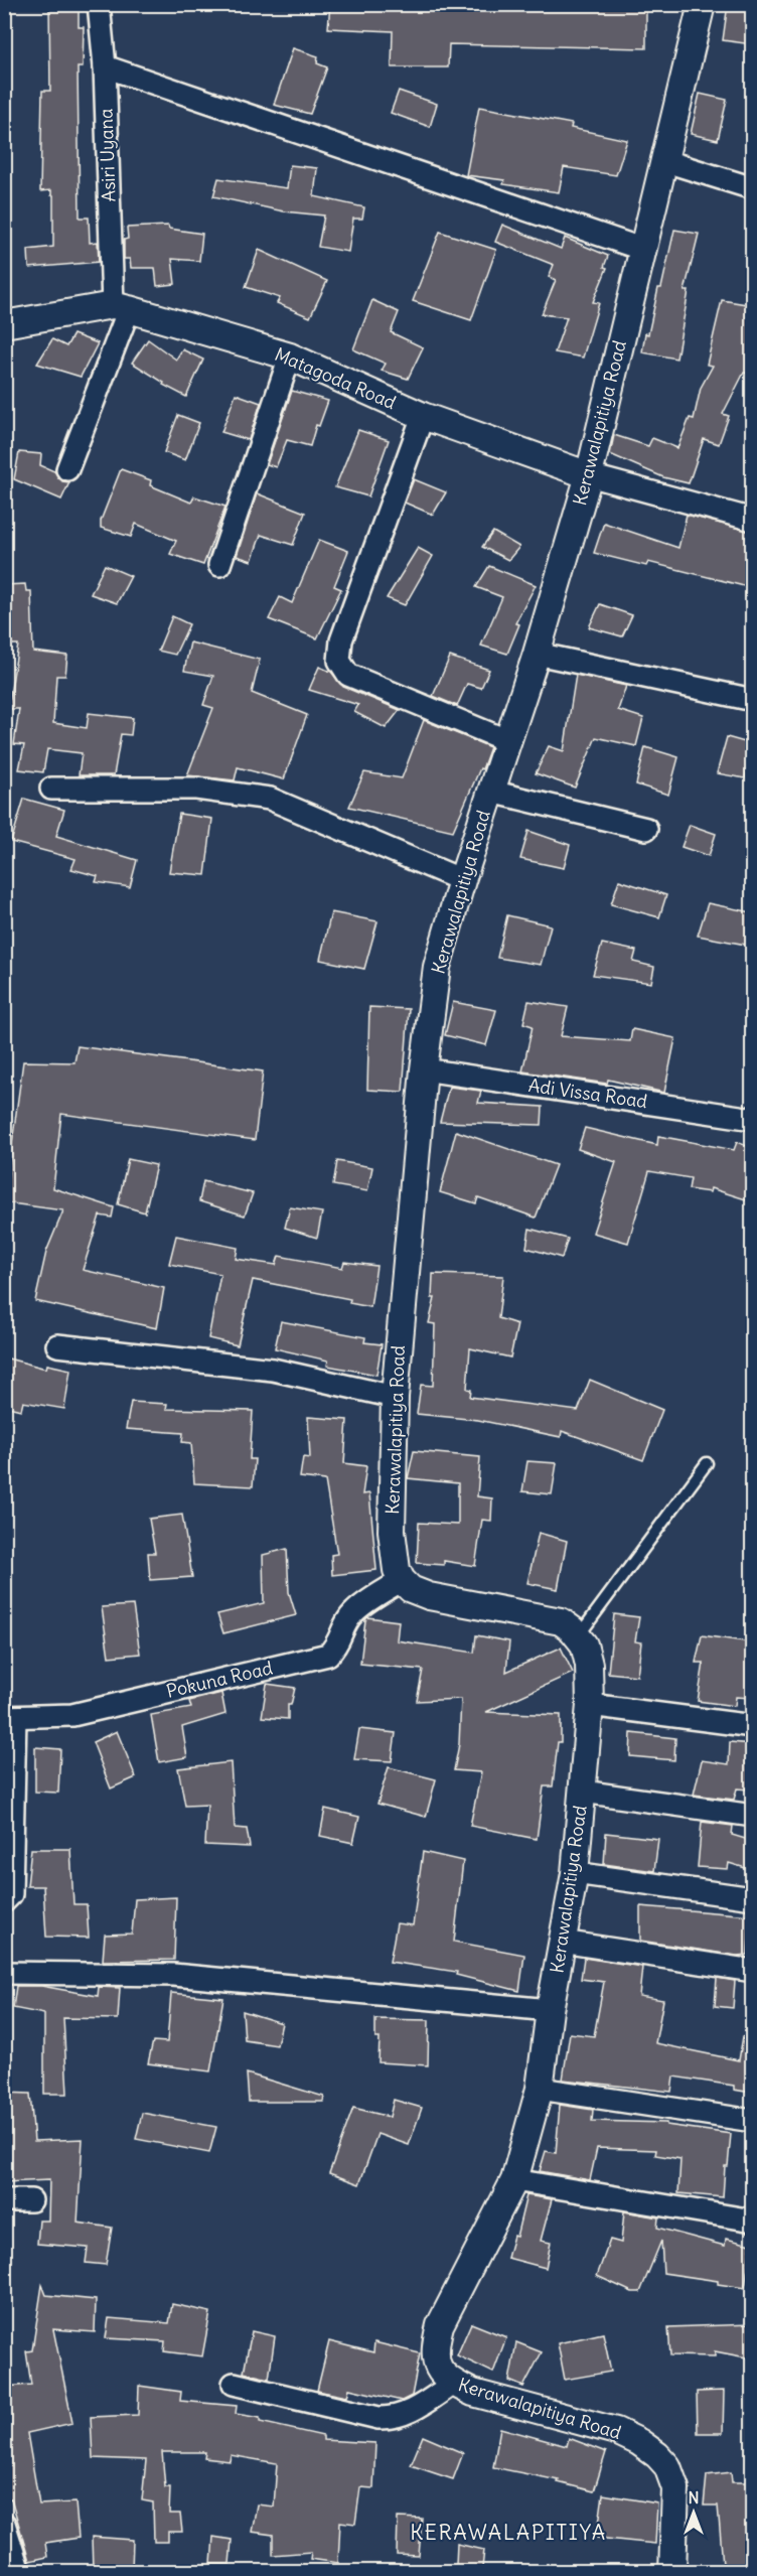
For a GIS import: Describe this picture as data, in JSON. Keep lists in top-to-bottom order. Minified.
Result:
{"streets":{"street":["Asiri Uyana","Matagoda Road","Kerawalapitiya Road","Adi Vissa Road","Pokuna Road"]},"crossings":[["Asiri Uyana","Matagoda Road"],["Matagoda Road","Kerawalapitiya Road"],["Kerawalapitiya Road","Adi Vissa Road"],["Kerawalapitiya Road","Pokuna Road"]],"districts":["KERAWALAPITIYA"],"north":"top"}
